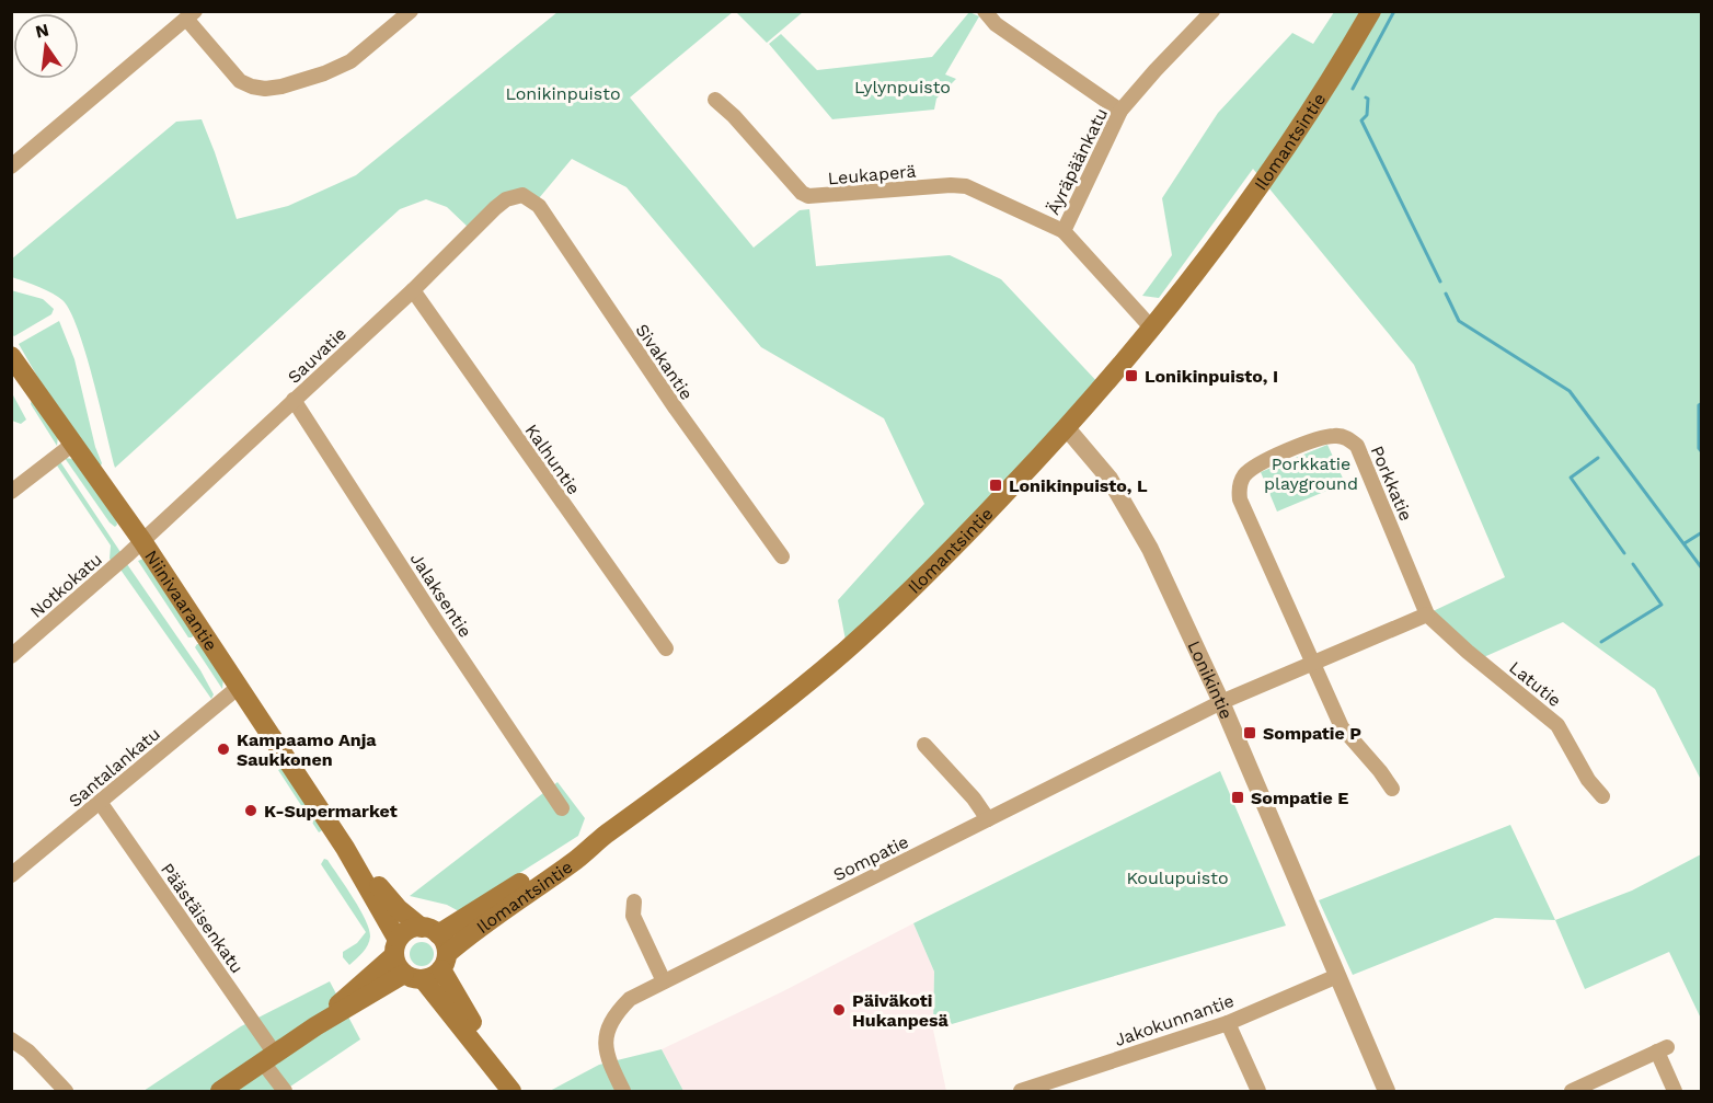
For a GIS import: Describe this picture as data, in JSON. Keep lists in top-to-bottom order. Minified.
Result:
{"streets":{"main road":["Ilomantsintie","Niinivaarantie"],"street":["Äyräpäänkatu","Leukaperä","Sauvatie","Sivakantie","Kalhuntie","Porkkatie","Notkokatu","Jalaksentie","Lonikintie","Latutie","Santalankatu","Sompatie","Päästäisenkatu","Jakokunnantie"]},"crossings":[["Ilomantsintie","Äyräpäänkatu"],["Ilomantsintie","Niinivaarantie"],["Ilomantsintie","Lonikintie"],["Äyräpäänkatu","Leukaperä"],["Sauvatie","Sivakantie"],["Sauvatie","Kalhuntie"],["Sauvatie","Notkokatu"],["Sauvatie","Jalaksentie"],["Sauvatie","Niinivaarantie"],["Porkkatie","Latutie"],["Notkokatu","Niinivaarantie"],["Niinivaarantie","Santalankatu"],["Lonikintie","Sompatie"],["Lonikintie","Jakokunnantie"],["Santalankatu","Päästäisenkatu"]],"parks":["Lylynpuisto","Lonikinpuisto","Porkkatie playground","Koulupuisto"],"places":{"transit":["Lonikinpuisto, I","Lonikinpuisto, L","Sompatie P","Sompatie E"],"other":["Kampaamo Anja Saukkonen","K-Supermarket","Päiväkoti Hukanpesä"]},"north":"top"}
